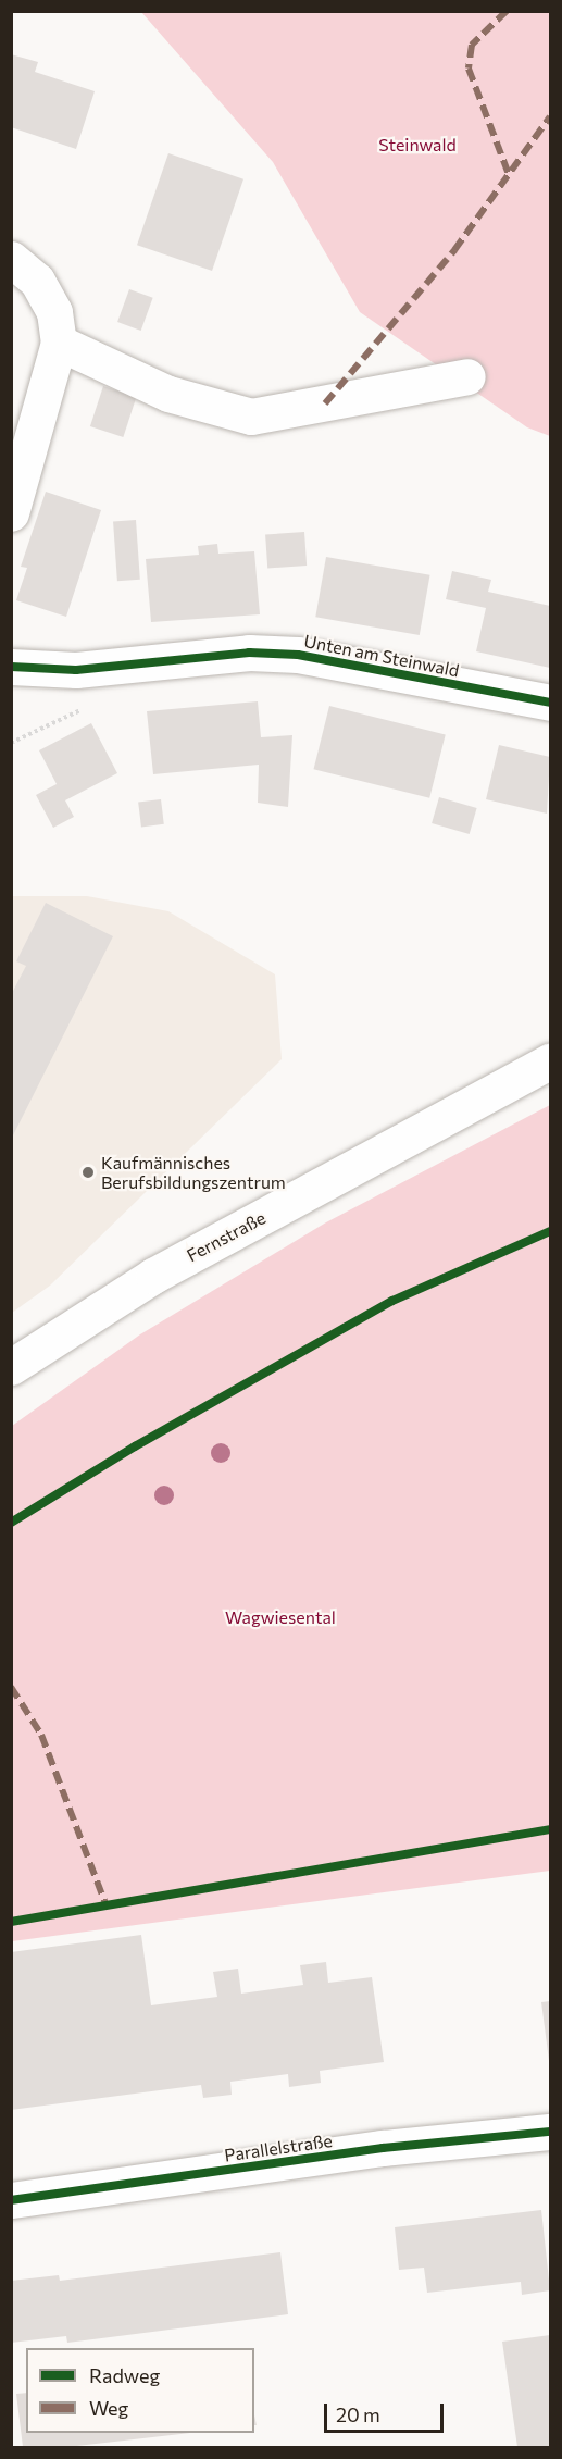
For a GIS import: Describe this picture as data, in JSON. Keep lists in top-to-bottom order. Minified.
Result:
{"streets":{"street":["Unten am Steinwald","Fernstraße","Parallelstraße"]},"parks":["Steinwald","Wagwiesental"],"places":["Kaufmännisches Berufsbildungszentrum"],"legend":["Radweg","Weg"],"scale_bar":"20 m"}
